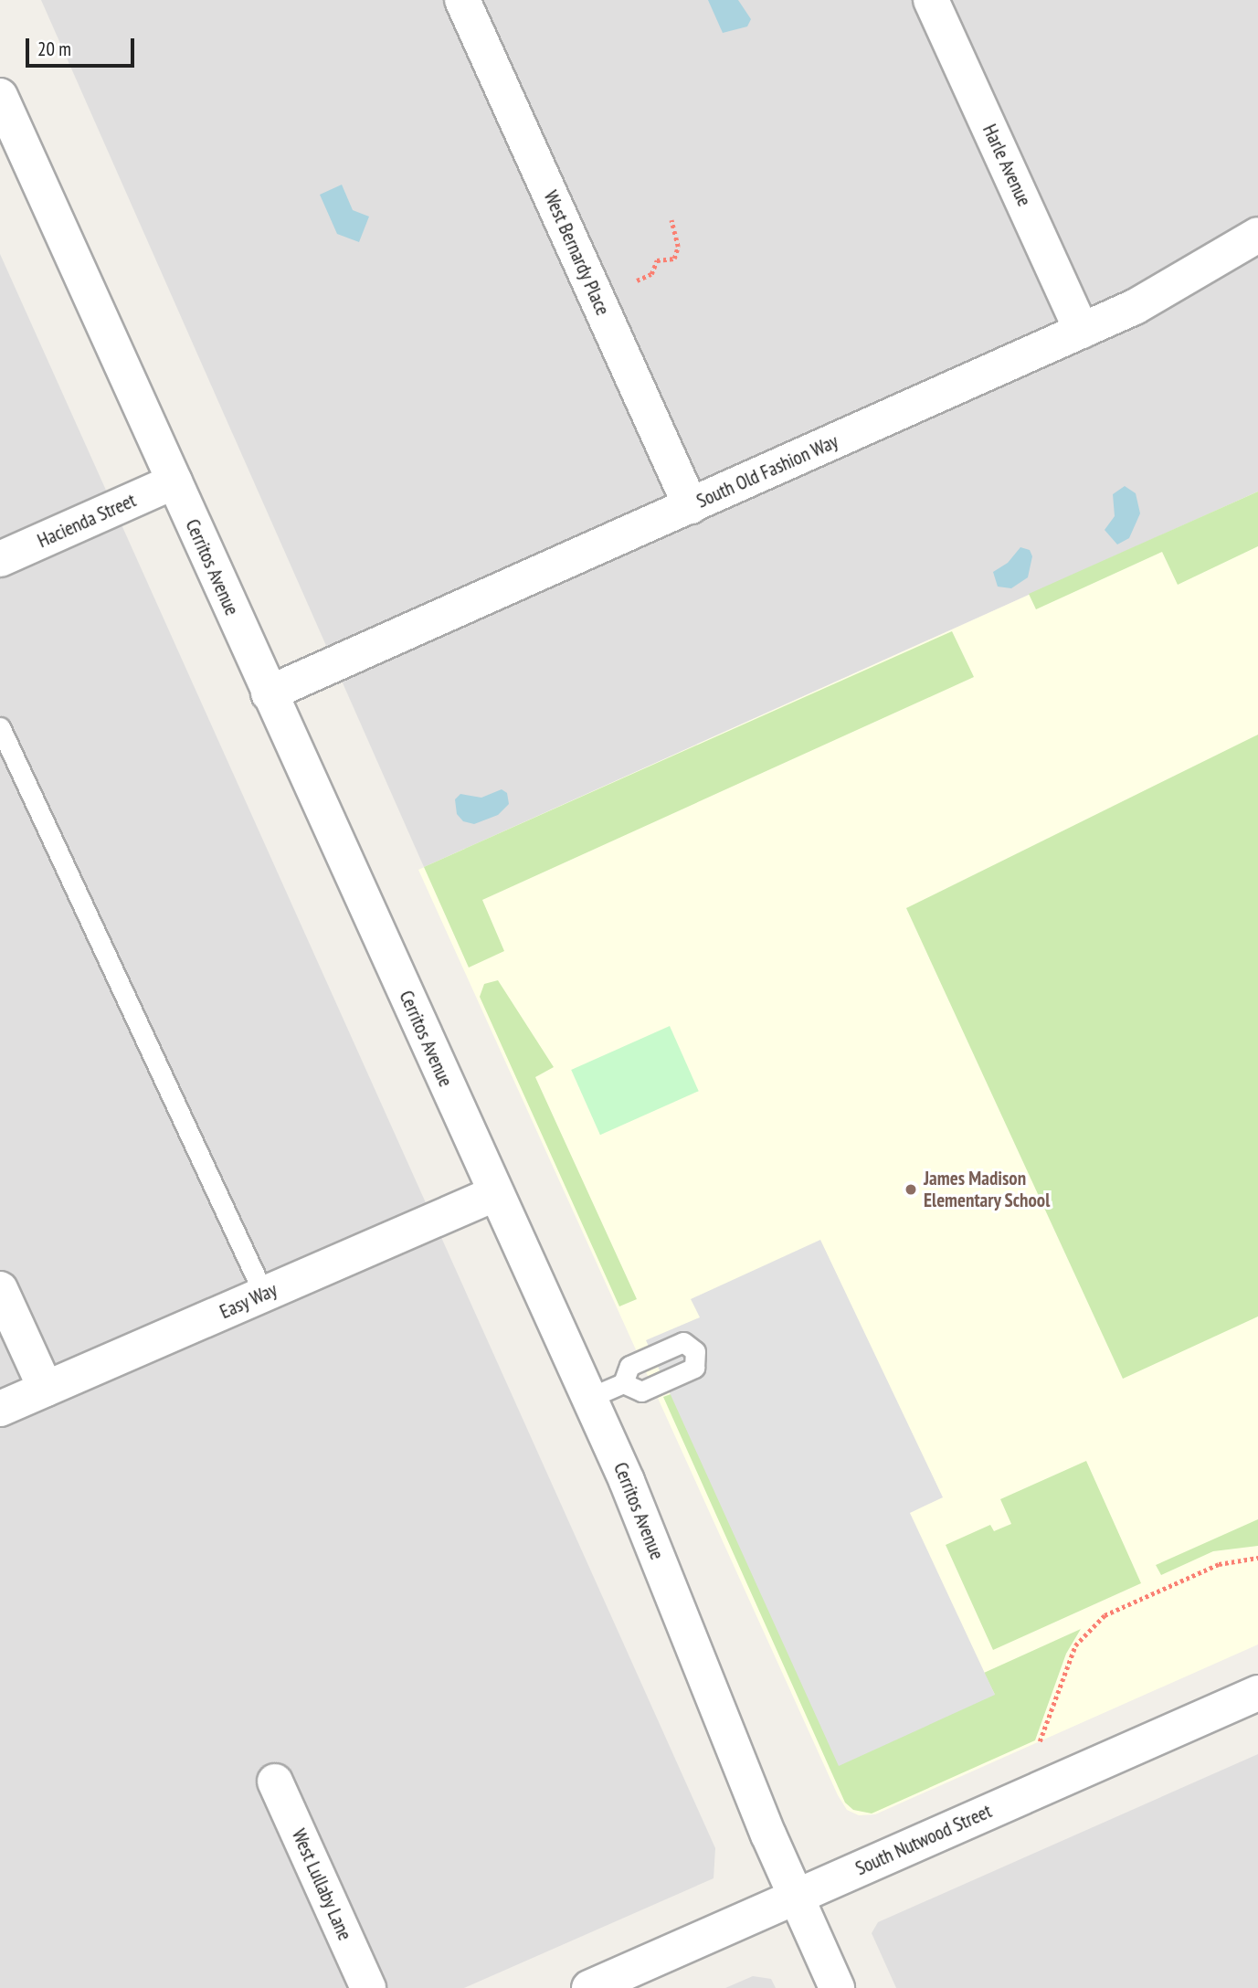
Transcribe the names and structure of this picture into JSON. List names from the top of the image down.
{
  "streets": {
    "street": [
      "Harle Avenue",
      "West Bernardy Place",
      "South Old Fashion Way",
      "Hacienda Street",
      "Cerritos Avenue",
      "Easy Way",
      "South Nutwood Street",
      "West Lullaby Lane"
    ]
  },
  "crossings": [
    ["Harle Avenue", "South Old Fashion Way"],
    ["West Bernardy Place", "South Old Fashion Way"],
    ["South Old Fashion Way", "Cerritos Avenue"],
    ["Hacienda Street", "Cerritos Avenue"],
    ["Cerritos Avenue", "Easy Way"],
    ["Cerritos Avenue", "South Nutwood Street"]
  ],
  "places": ["James Madison Elementary School"],
  "scale_bar": "20 m"
}
